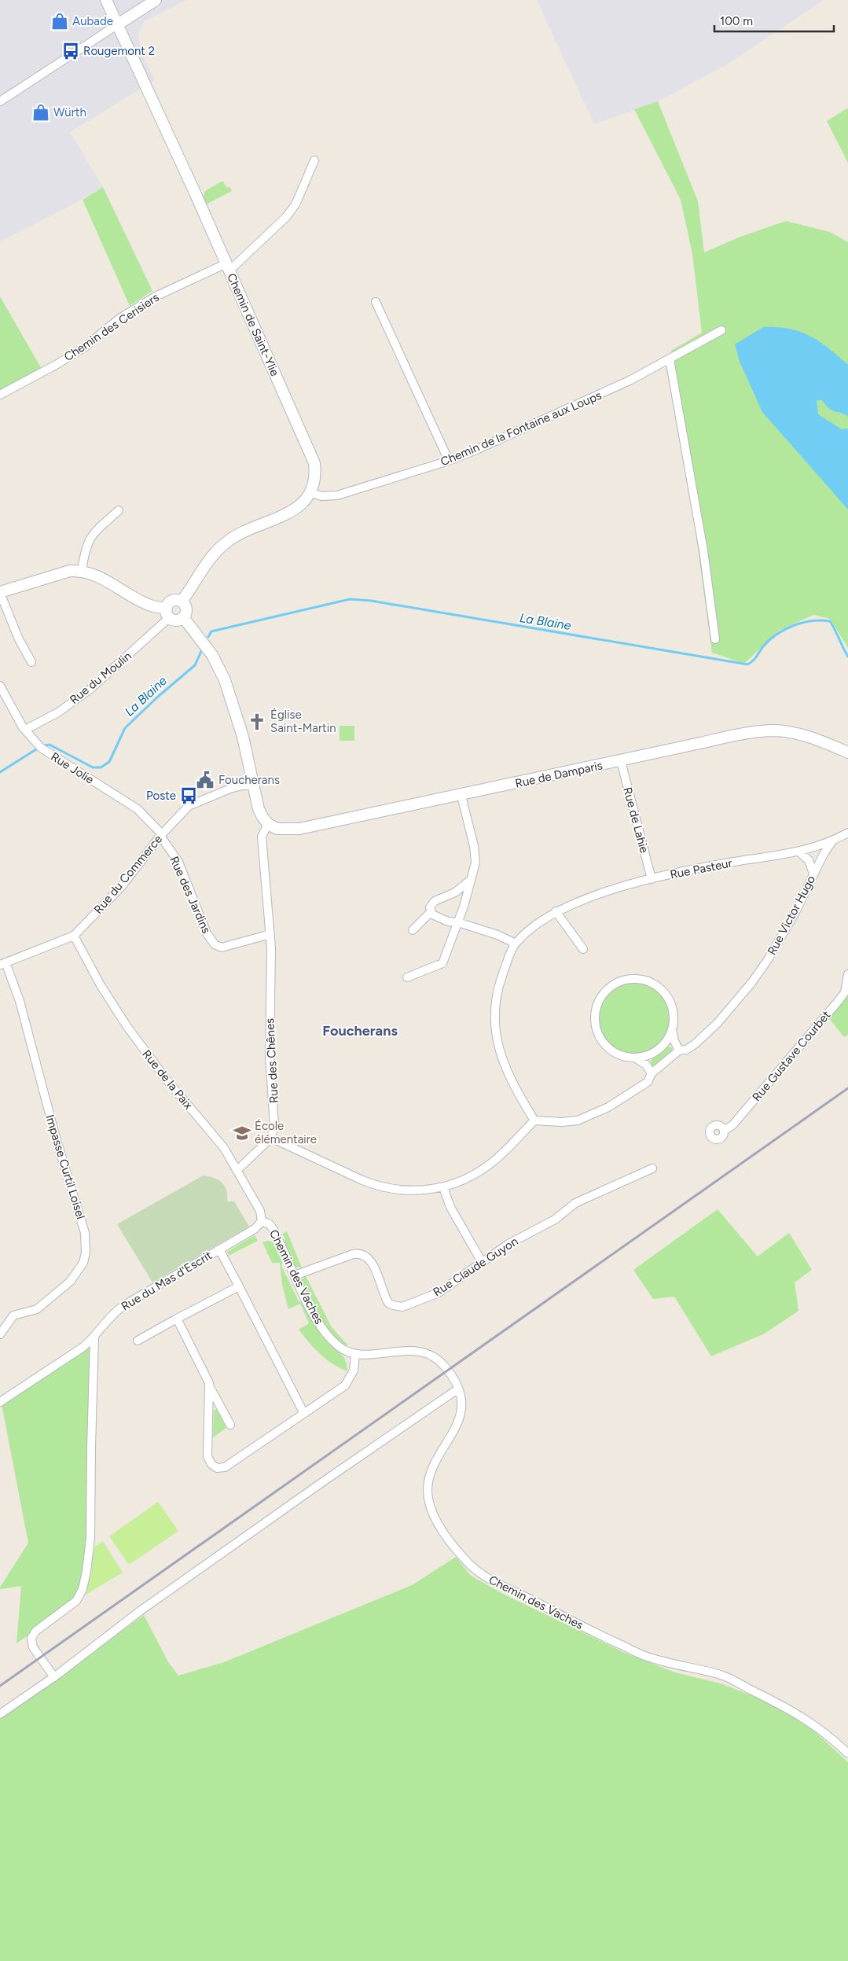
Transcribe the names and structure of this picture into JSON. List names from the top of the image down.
{
  "streets": {
    "main road": ["Chemin de Saint-Ylie", "Rue de Damparis"],
    "street": [
      "Chemin des Cerisiers",
      "Chemin de la Fontaine aux Loups",
      "Rue du Moulin",
      "Rue Jolie",
      "Rue de Lahie",
      "Rue Pasteur",
      "Rue du Commerce",
      "Rue des Jardins",
      "Rue Victor Hugo",
      "Rue Gustave Courbet",
      "Rue des Chênes",
      "Rue de la Paix",
      "Impasse Curtil Loisel",
      "Rue Claude Guyon",
      "Chemin des Vaches",
      "Rue du Mas d'Escrit"
    ]
  },
  "crossings": [
    ["Chemin de Saint-Ylie", "Chemin des Cerisiers"],
    ["Chemin de Saint-Ylie", "Chemin de la Fontaine aux Loups"],
    ["Rue du Moulin", "Rue Jolie"],
    ["Rue Jolie", "Rue du Commerce"],
    ["Rue Jolie", "Rue des Jardins"],
    ["Rue de Damparis", "Rue de Lahie"],
    ["Rue de Damparis", "Rue des Chênes"],
    ["Rue de Lahie", "Rue Pasteur"],
    ["Rue Pasteur", "Rue Victor Hugo"],
    ["Rue du Commerce", "Rue des Jardins"],
    ["Rue du Commerce", "Rue de la Paix"],
    ["Rue du Commerce", "Impasse Curtil Loisel"],
    ["Rue des Jardins", "Rue des Chênes"],
    ["Rue de la Paix", "Chemin des Vaches"],
    ["Rue de la Paix", "Rue du Mas d'Escrit"],
    ["Rue Claude Guyon", "Chemin des Vaches"],
    ["Chemin des Vaches", "Rue du Mas d'Escrit"]
  ],
  "districts": ["Foucherans"],
  "water": ["La Blaine"],
  "places": {
    "shop": ["Aubade", "Würth"],
    "bus stop": ["Rougemont 2", "Poste"],
    "church": ["Église Saint-Martin"],
    "public building": ["Foucherans"],
    "school or university": ["École élémentaire"]
  },
  "scale_bar": "100 m"
}
